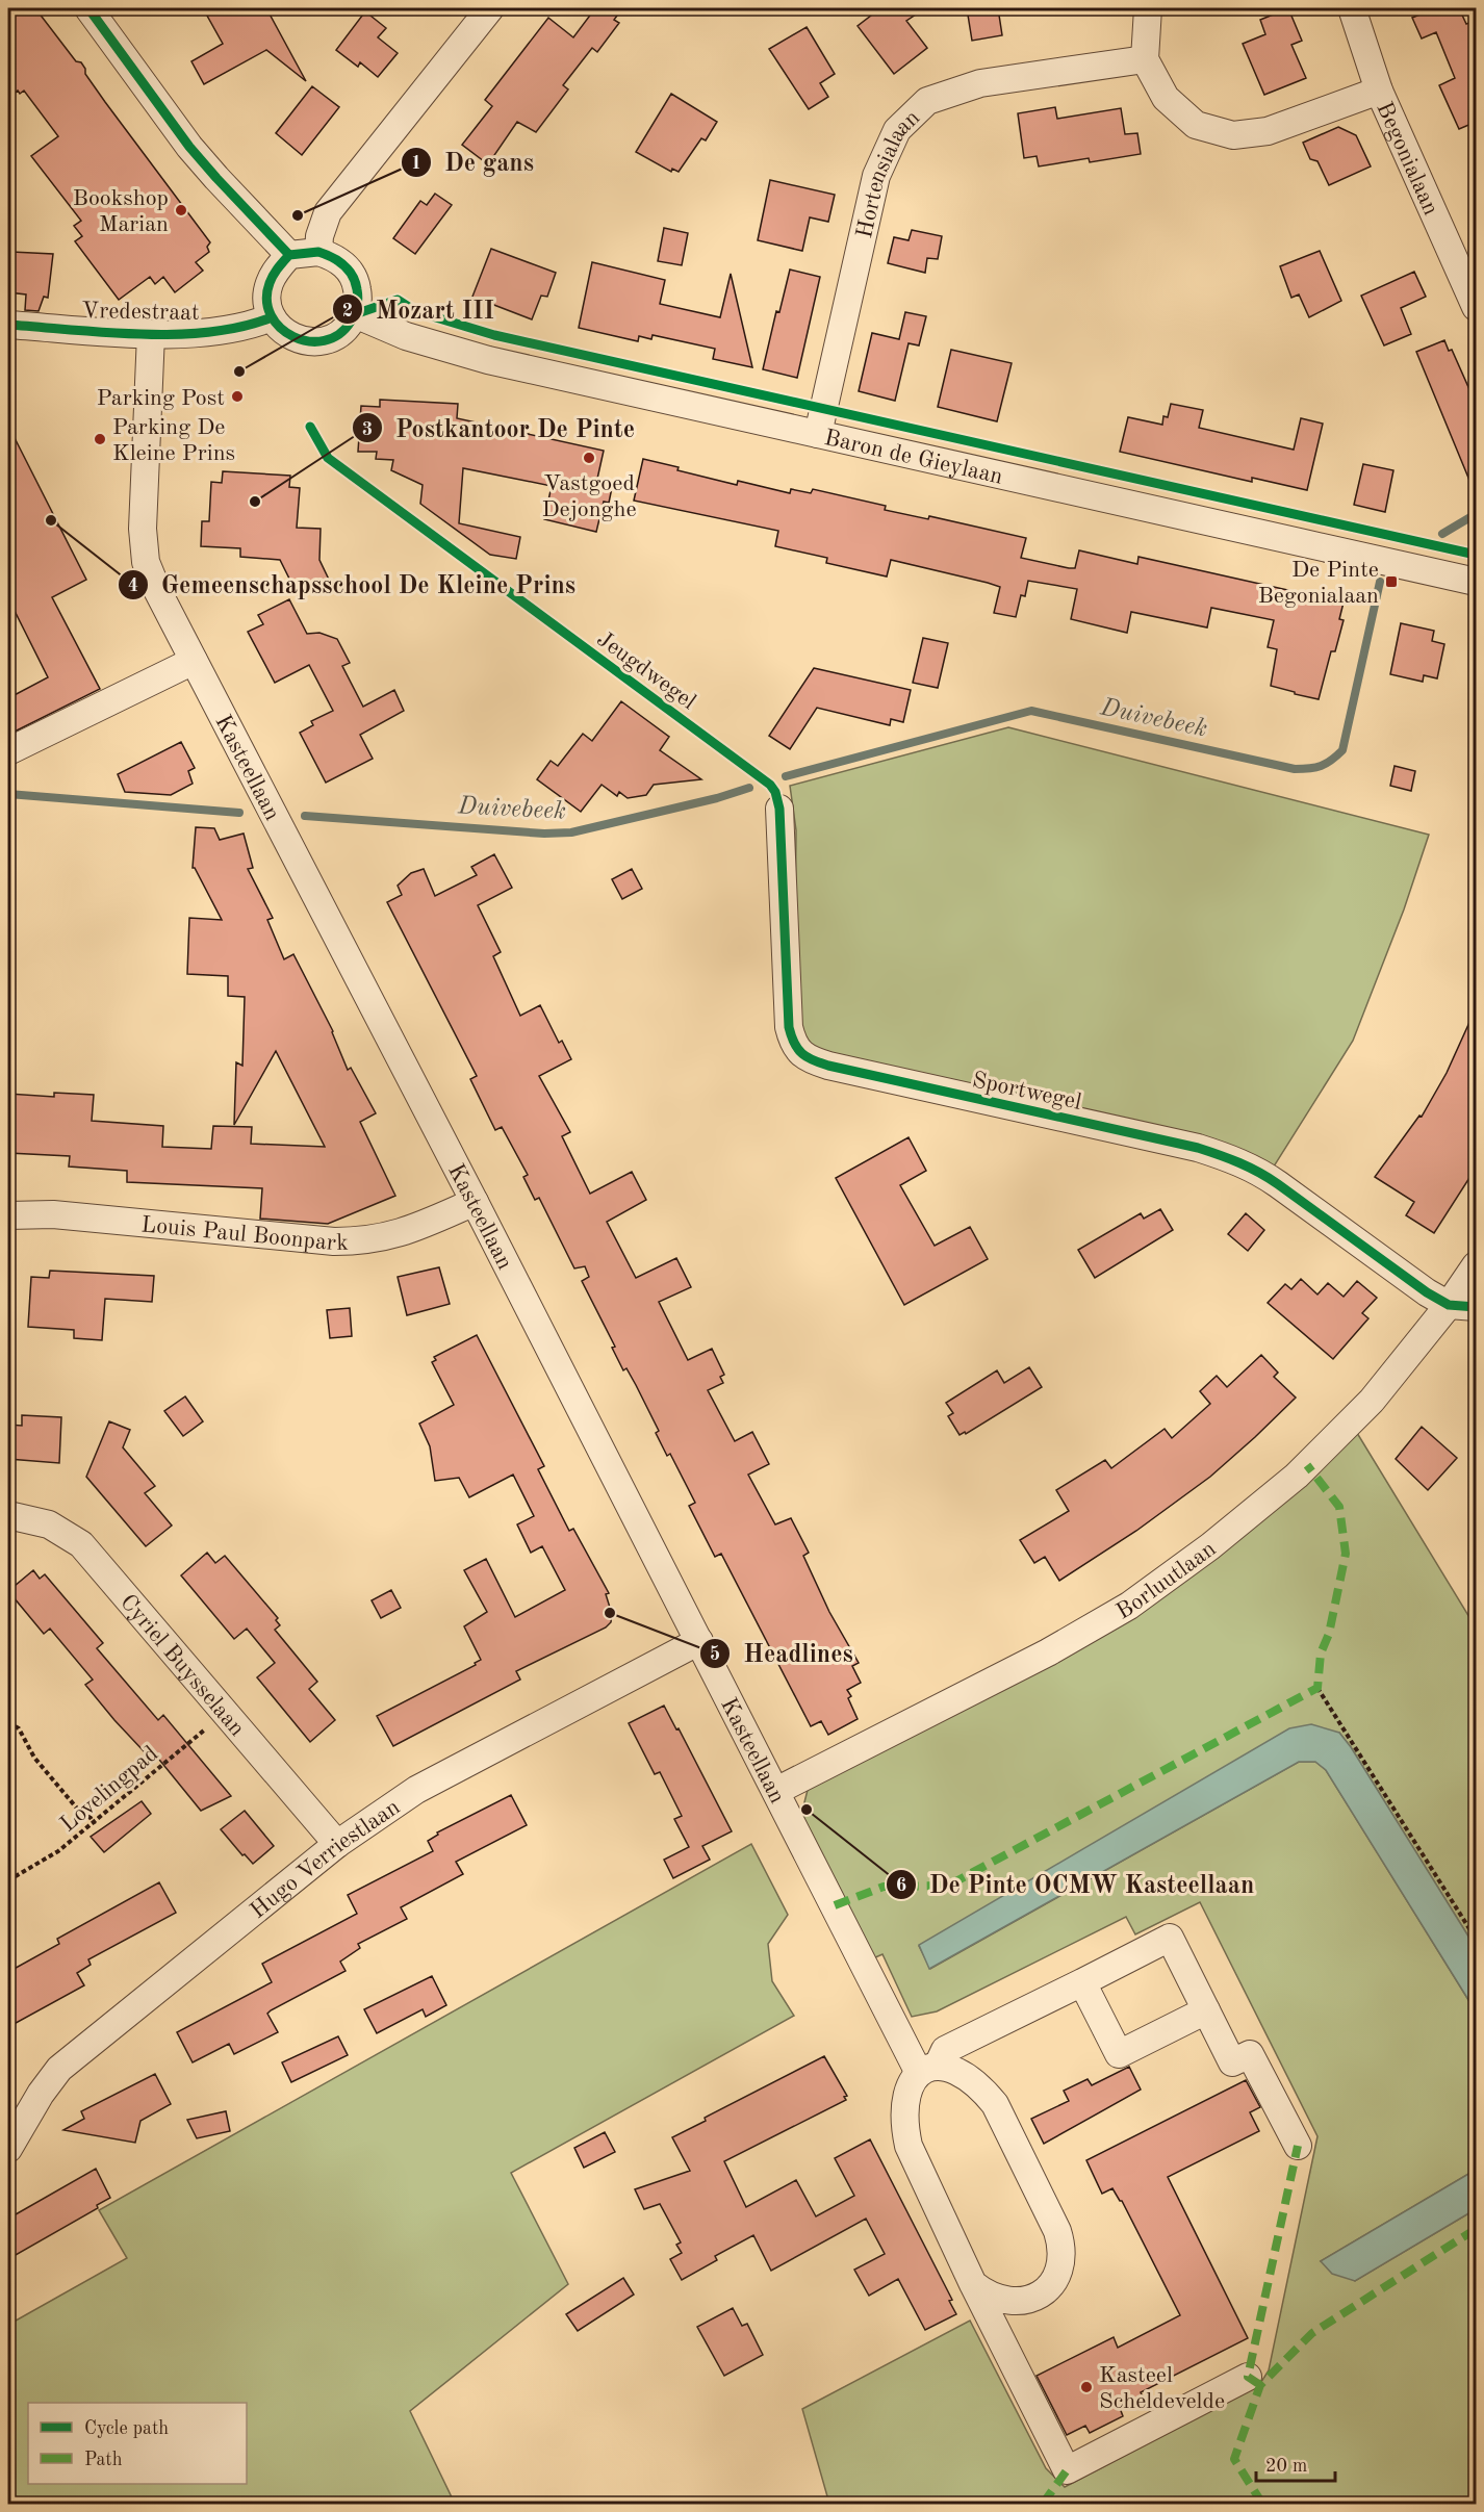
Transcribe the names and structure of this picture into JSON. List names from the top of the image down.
{
  "streets": {
    "street": [
      "Begonialaan",
      "Hortensialaan",
      "Vredestraat",
      "Baron de Gieylaan",
      "Kasteellaan",
      "Sportwegel",
      "Louis Paul Boonpark",
      "Borluutlaan",
      "Cyriel Buysselaan",
      "Hugo Verriestlaan"
    ],
    "path": ["Lovelingpad"],
    "cycle path": ["Jeugdwegel"]
  },
  "crossings": [
    ["Hortensialaan", "Baron de Gieylaan"],
    ["Vredestraat", "Baron de Gieylaan"],
    ["Vredestraat", "Kasteellaan"],
    ["Kasteellaan", "Louis Paul Boonpark"],
    ["Kasteellaan", "Borluutlaan"],
    ["Kasteellaan", "Hugo Verriestlaan"],
    ["Sportwegel", "Borluutlaan"],
    ["Cyriel Buysselaan", "Lovelingpad"],
    ["Cyriel Buysselaan", "Hugo Verriestlaan"]
  ],
  "water": ["Duivebeek"],
  "places": {
    "other": [
      "Bookshop Marian",
      "De gans",
      "Mozart III",
      "Parking Post",
      "Parking De Kleine Prins",
      "Vastgoed Dejonghe",
      "Postkantoor De Pinte",
      "Gemeenschapsschool De Kleine Prins",
      "Headlines",
      "De Pinte OCMW Kasteellaan",
      "Kasteel Scheldevelde"
    ],
    "transit": ["De Pinte Begonialaan"]
  },
  "legend": ["Cycle path", "Path"],
  "scale_bar": "20 m"
}
